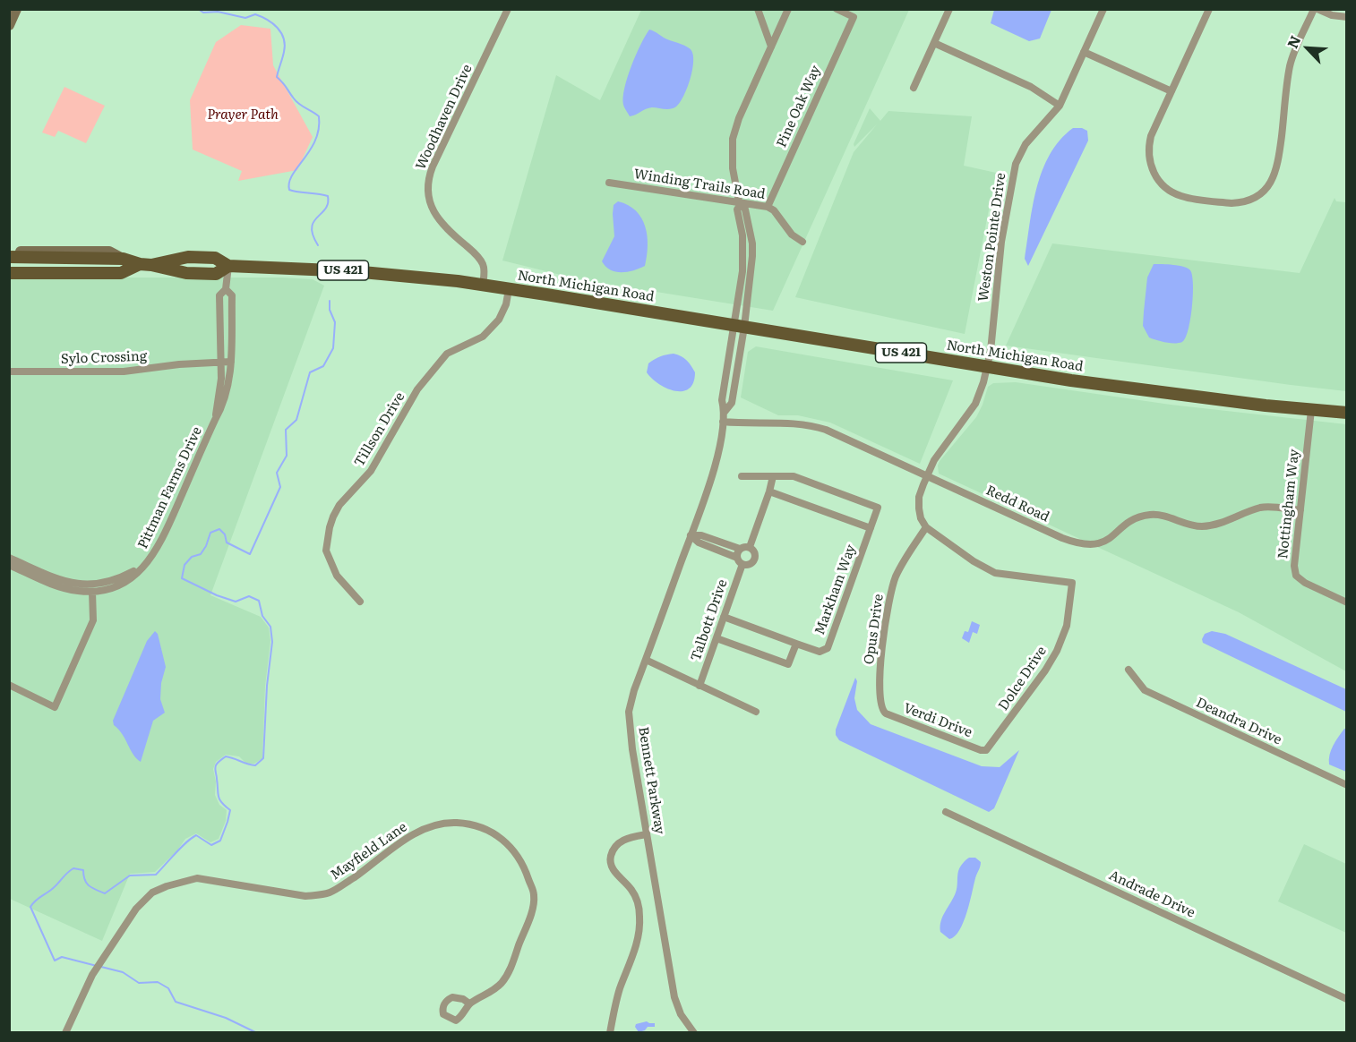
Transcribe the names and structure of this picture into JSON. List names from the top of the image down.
{
  "streets": {
    "main road": ["US 421", "North Michigan Road"],
    "street": [
      "Pine Oak Way",
      "Woodhaven Drive",
      "Winding Trails Road",
      "Weston Pointe Drive",
      "Sylo Crossing",
      "Tillson Drive",
      "Pittman Farms Drive",
      "Redd Road",
      "Nottingham Way",
      "Markham Way",
      "Talbott Drive",
      "Opus Drive",
      "Dolce Drive",
      "Verdi Drive",
      "Deandra Drive",
      "Bennett Parkway",
      "Mayfield Lane",
      "Andrade Drive"
    ]
  },
  "crossings": [
    ["Pine Oak Way", "Winding Trails Road"],
    ["Woodhaven Drive", "North Michigan Road"],
    ["Winding Trails Road", "Bennett Parkway"],
    ["Weston Pointe Drive", "North Michigan Road"],
    ["Weston Pointe Drive", "Redd Road"],
    ["Weston Pointe Drive", "Opus Drive"],
    ["Weston Pointe Drive", "Dolce Drive"],
    ["US 421", "North Michigan Road"],
    ["US 421", "Pittman Farms Drive"],
    ["North Michigan Road", "Tillson Drive"],
    ["North Michigan Road", "Pittman Farms Drive"],
    ["North Michigan Road", "Nottingham Way"],
    ["North Michigan Road", "Bennett Parkway"],
    ["Sylo Crossing", "Pittman Farms Drive"],
    ["Redd Road", "Nottingham Way"],
    ["Redd Road", "Bennett Parkway"],
    ["Markham Way", "Talbott Drive"],
    ["Opus Drive", "Dolce Drive"],
    ["Opus Drive", "Verdi Drive"],
    ["Dolce Drive", "Verdi Drive"]
  ],
  "parks": ["Prayer Path"],
  "north": "top left"
}
